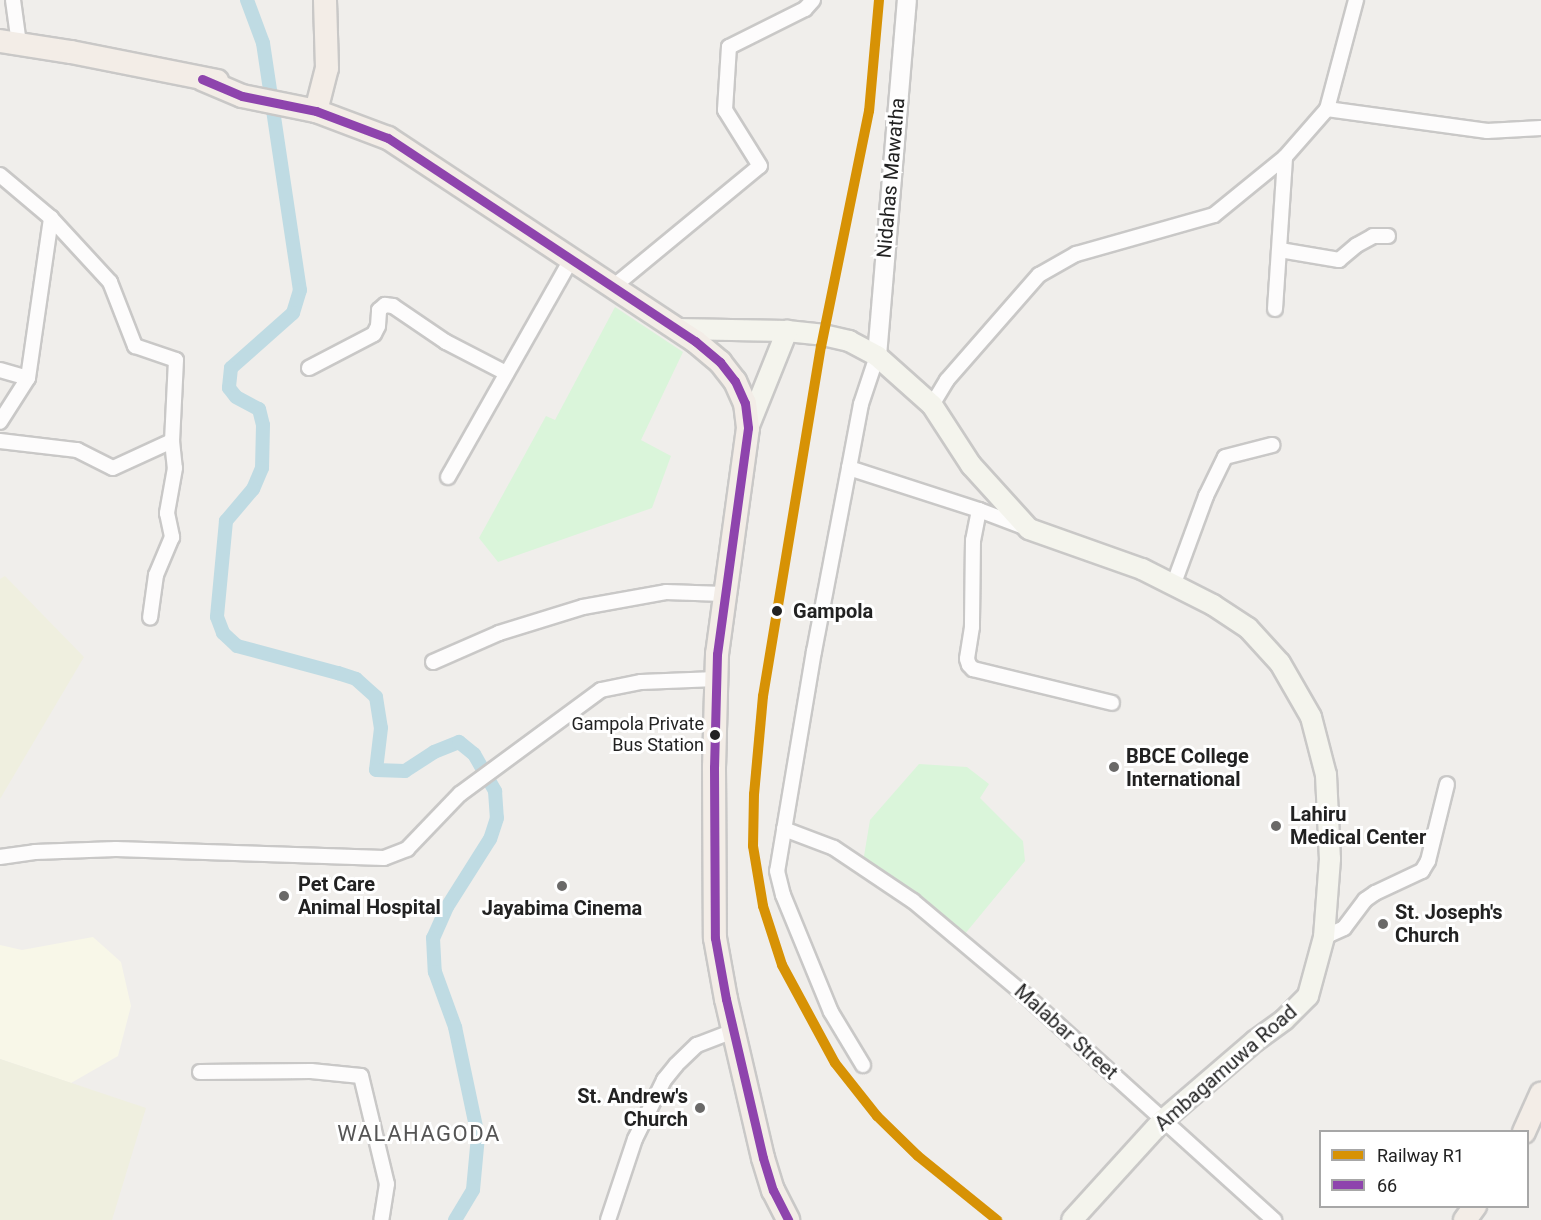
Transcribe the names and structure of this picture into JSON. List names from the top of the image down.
{
  "streets": {
    "main road": ["Ambagamuwa Road"],
    "street": ["Nidahas Mawatha", "Malabar Street"]
  },
  "crossings": [
    ["Malabar Street", "Ambagamuwa Road"]
  ],
  "districts": ["WALAHAGODA"],
  "places": [
    "Gampola",
    "Gampola Private Bus Station",
    "BBCE College International",
    "Lahiru Medical Center",
    "Jayabima Cinema",
    "Pet Care Animal Hospital",
    "St. Joseph's Church",
    "St. Andrew's Church"
  ],
  "lines": ["rail line R1", "transit line 66"],
  "legend": ["Railway R1", "66"]
}
